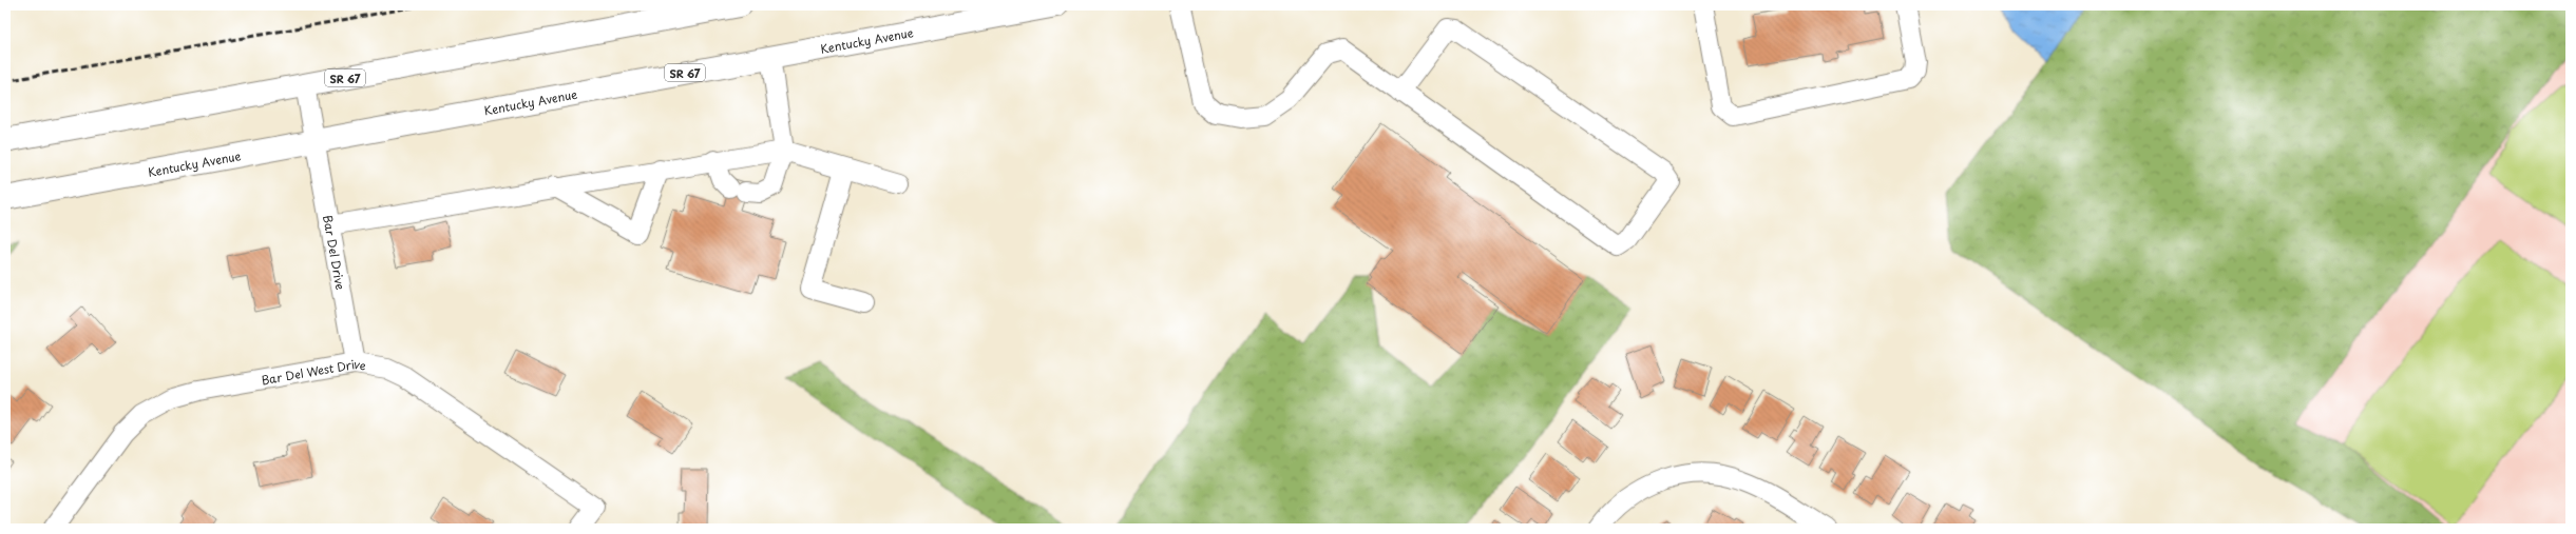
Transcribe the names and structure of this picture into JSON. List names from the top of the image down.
{
  "streets": {
    "main road": ["Kentucky Avenue", "SR 67"],
    "street": ["Bar Del Drive", "Bar Del West Drive"]
  },
  "crossings": [
    ["Kentucky Avenue", "Bar Del Drive"],
    ["Bar Del Drive", "Bar Del West Drive"]
  ]
}
